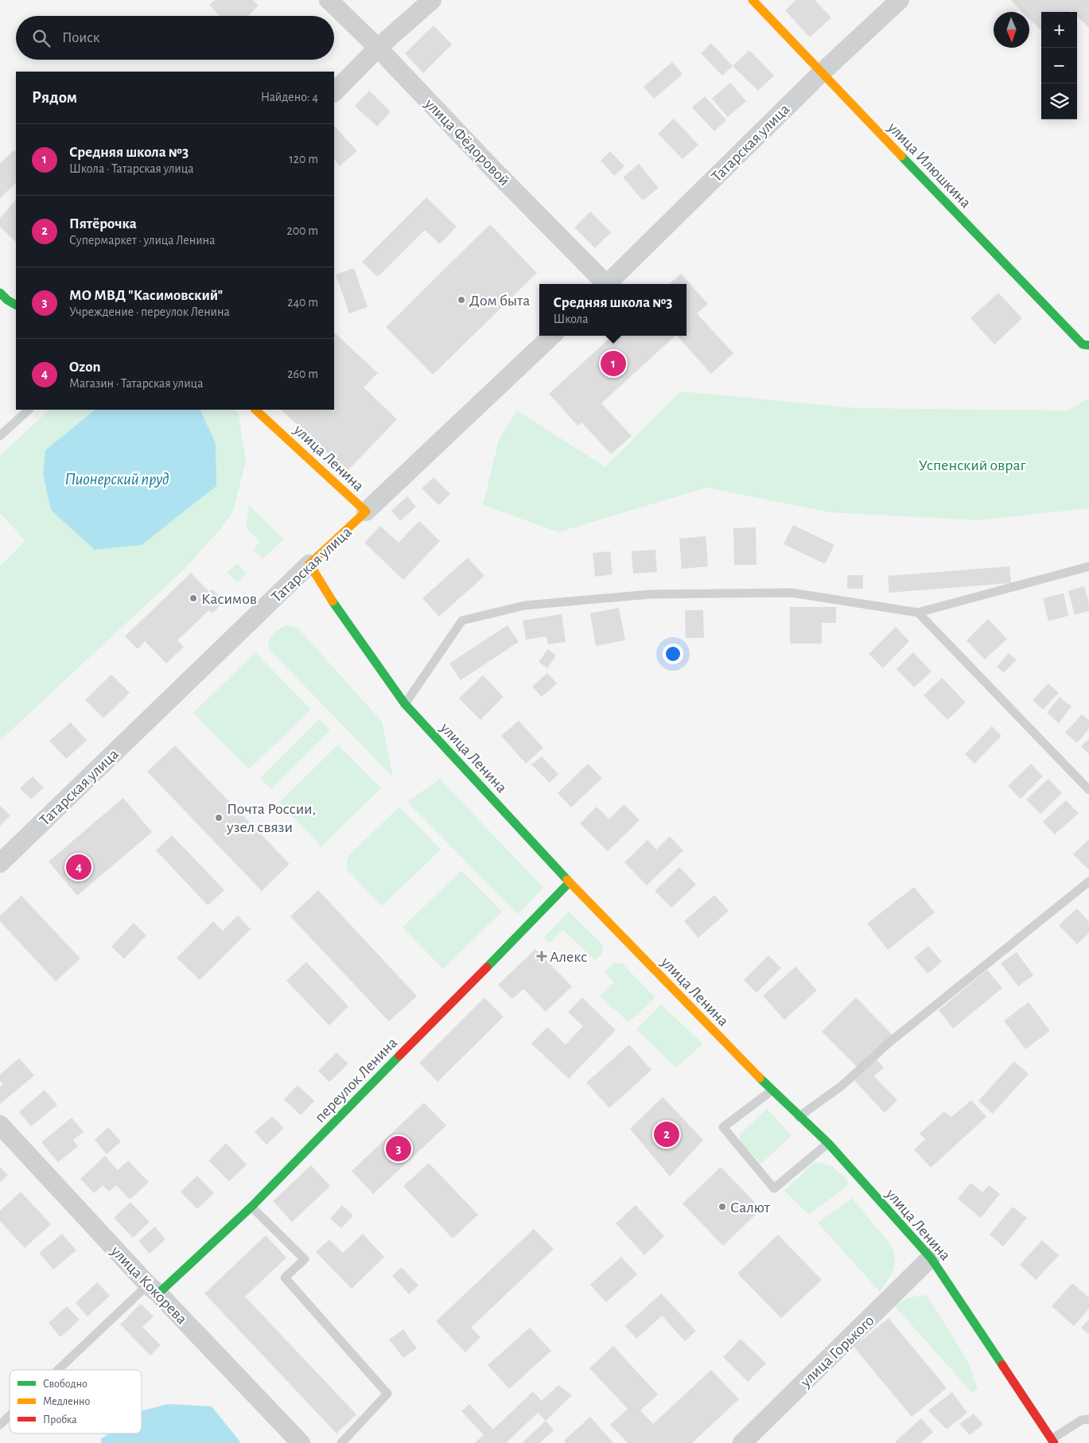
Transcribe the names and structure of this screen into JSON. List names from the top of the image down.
{
  "streets": {
    "street": [
      "улица Фёдоровой",
      "Татарская улица",
      "улица Илюшкина",
      "улица Ленина",
      "переулок Ленина",
      "улица Кокорева",
      "улица Горького"
    ]
  },
  "crossings": [
    ["Татарская улица", "улица Илюшкина"],
    ["Татарская улица", "улица Ленина"],
    ["улица Ленина", "переулок Ленина"],
    ["улица Ленина", "улица Горького"],
    ["переулок Ленина", "улица Кокорева"]
  ],
  "water": ["Пионерский пруд"],
  "parks": ["Успенский овраг"],
  "places": {
    "other": [
      "Дом быта",
      "Касимов",
      "Почта России, узел связи",
      "Салют"
    ],
    "health": ["Алекс"]
  },
  "legend": ["Свободно", "Медленно", "Пробка"],
  "north": "bottom",
  "page": {
    "map_buttons": ["+", "−"],
    "search": "Поиск",
    "heading": ["Рядом", "Найдено: 4"],
    "list": [
      {
        "mark": "1",
        "name": "Средняя школа №3",
        "note": "Школа · Татарская улица",
        "value": "120 m"
      },
      {
        "mark": "2",
        "name": "Пятёрочка",
        "note": "Супермаркет · улица Ленина",
        "value": "200 m"
      },
      {
        "mark": "3",
        "name": "МО МВД \"Касимовский\"",
        "note": "Учреждение · переулок Ленина",
        "value": "240 m"
      },
      {
        "mark": "4",
        "name": "Ozon",
        "note": "Магазин · Татарская улица",
        "value": "260 m"
      }
    ],
    "popup": ["Средняя школа №3", "Школа"],
    "pins": [
      "1",
      "4",
      "2",
      "3"
    ]
  }
}
